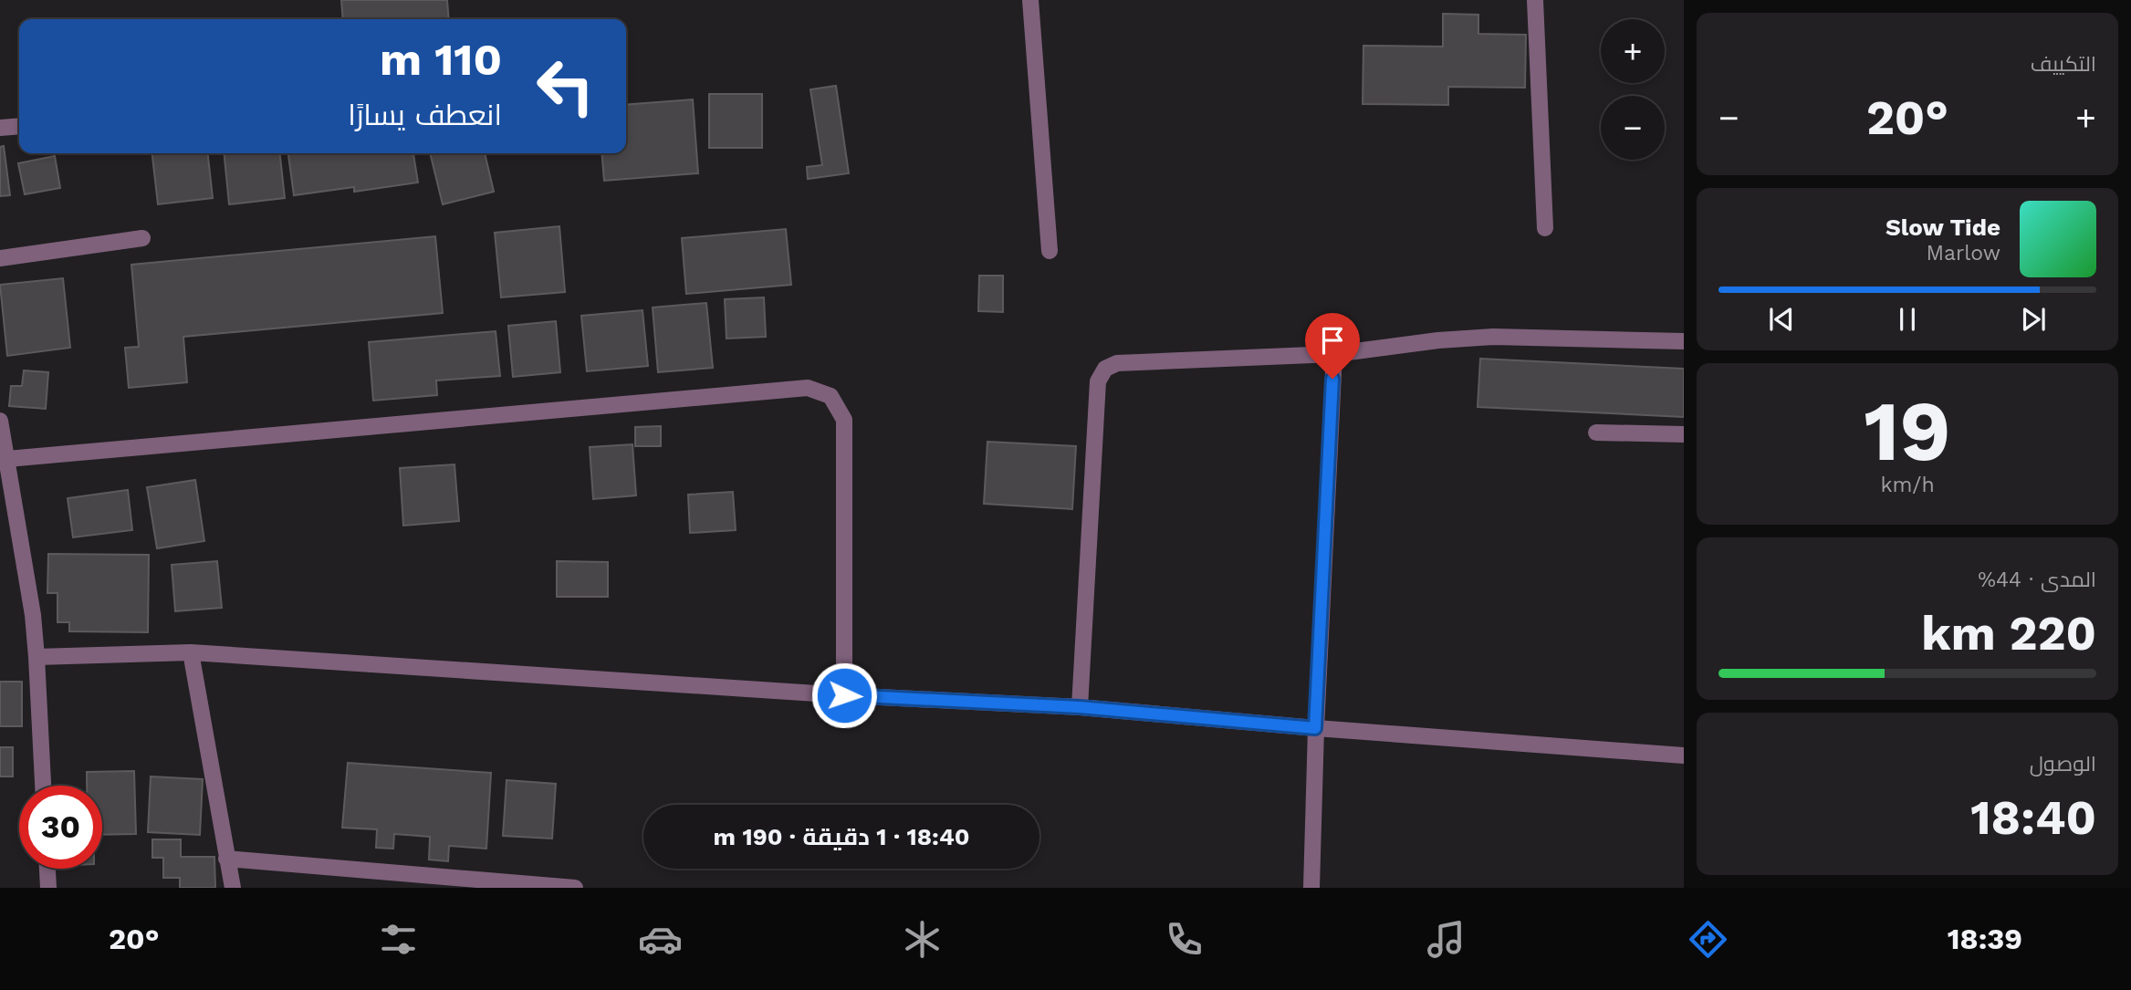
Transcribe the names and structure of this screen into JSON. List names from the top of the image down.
{
  "page": {
    "tile": [
      "التكييف",
      ["19", "km/h"],
      ["المدى · 44%", "220 km"],
      ["الوصول", "18:40"]
    ],
    "map_buttons": ["+", "−"],
    "turn": ["110 m", "انعطف يسارًا"],
    "heat": ["−", "20°", "+"],
    "song": ["Slow Tide", "Marlow"],
    "limit": "30",
    "trip": "18:40 · 1 دقيقة · 190 m",
    "tabs": ["18:39", "20°"]
  }
}
